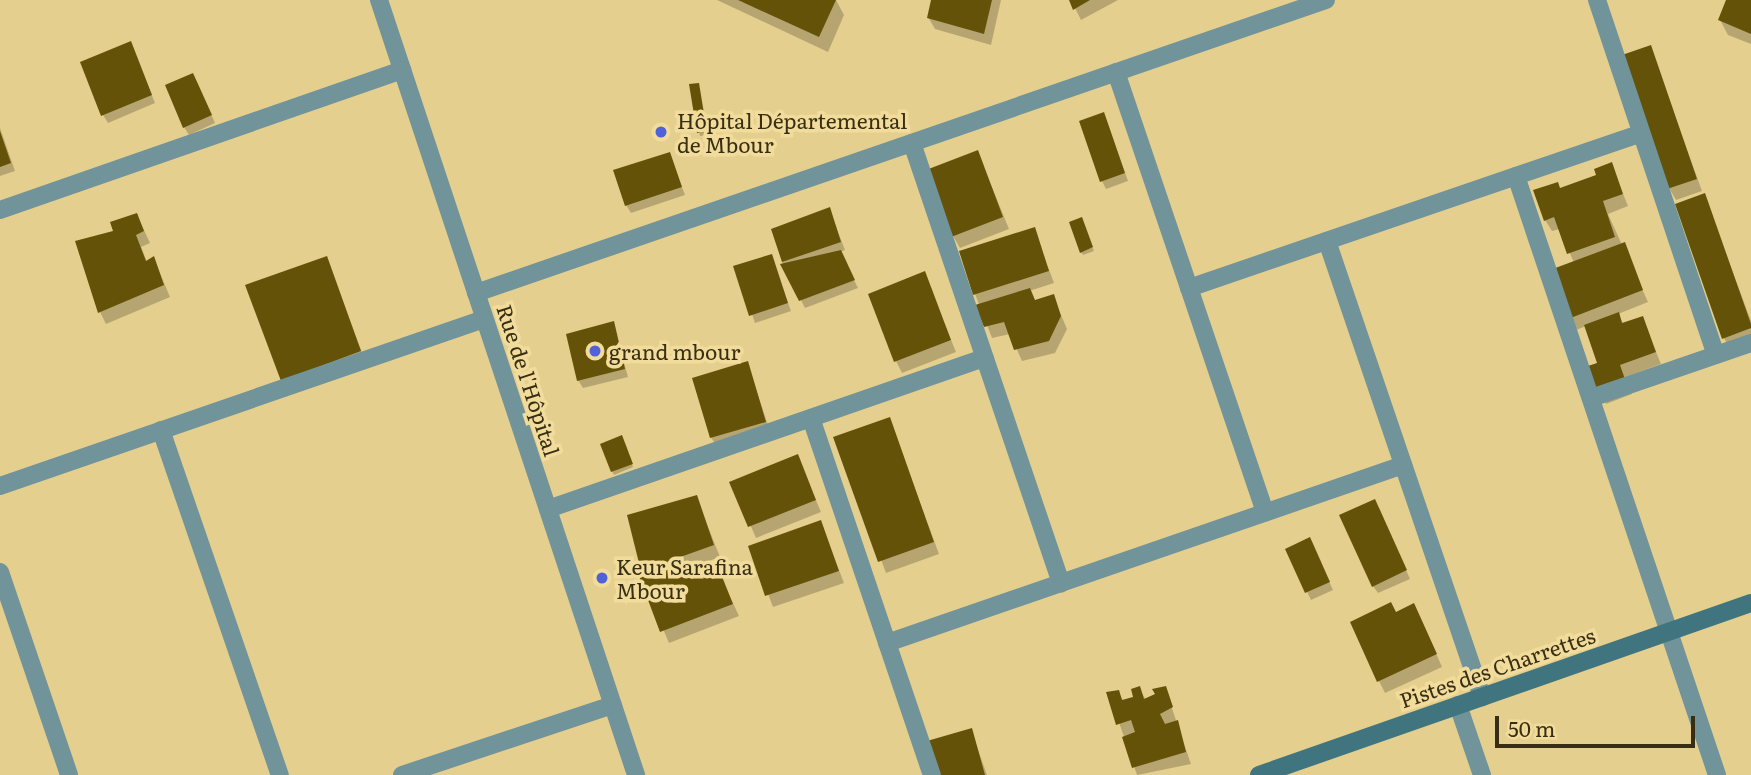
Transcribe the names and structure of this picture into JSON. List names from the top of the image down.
{
  "streets": {
    "main road": ["Pistes des Charrettes"],
    "street": ["Rue de l'Hôpital"]
  },
  "places": ["Hôpital Départemental de Mbour", "grand mbour", "Keur Sarafina Mbour"],
  "scale_bar": "50 m"
}
